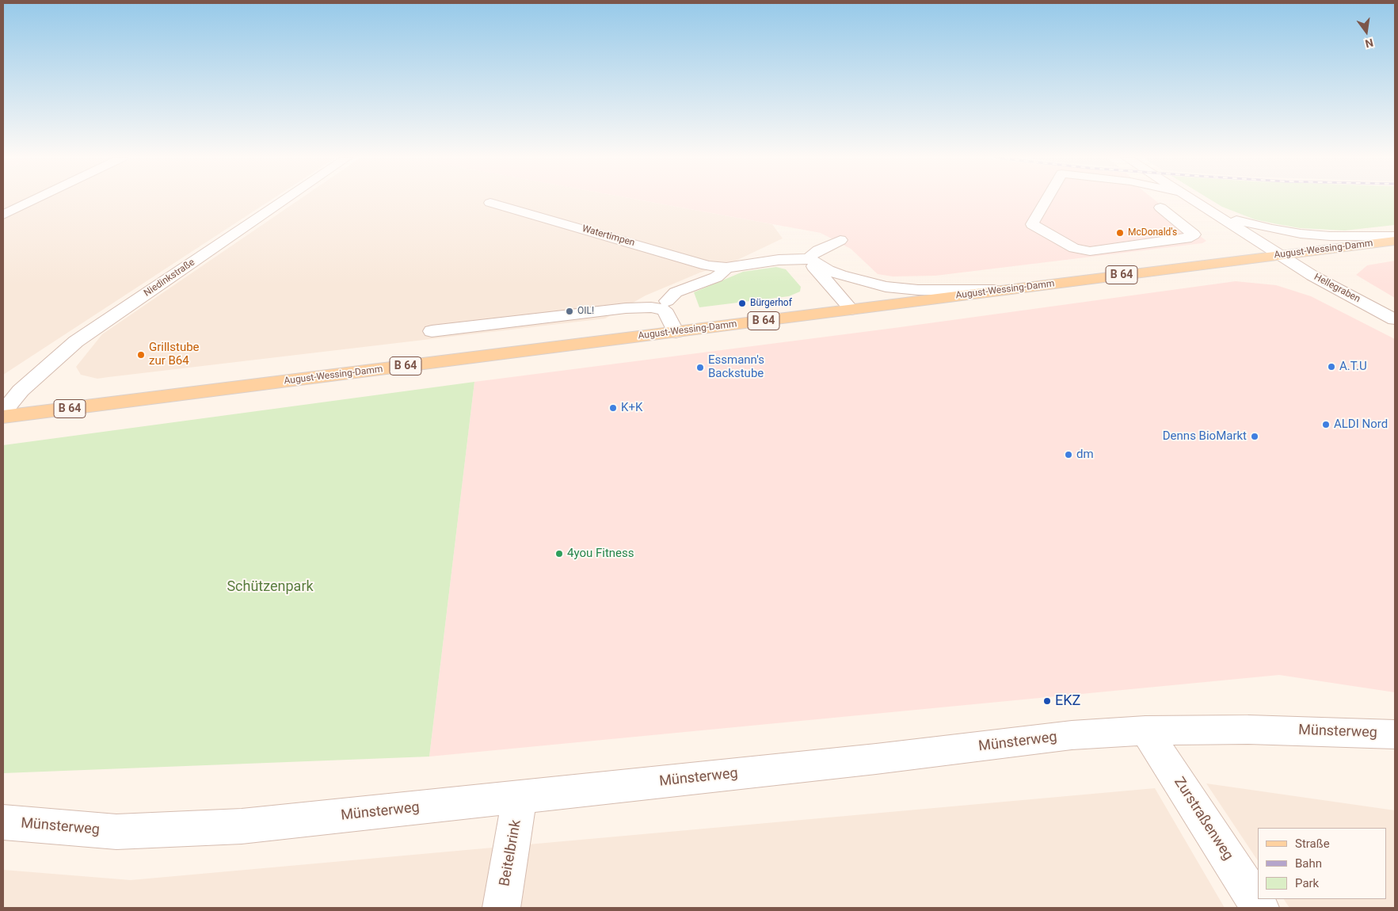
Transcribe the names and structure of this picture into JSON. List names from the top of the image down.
{
  "streets": {
    "main road": ["August-Wessing-Damm", "B 64"],
    "street": [
      "Watertimpen",
      "Niedinkstraße",
      "Hellegraben",
      "Münsterweg",
      "Zurstraßenweg",
      "Beitelbrink"
    ]
  },
  "crossings": [
    ["August-Wessing-Damm", "Hellegraben"],
    ["Münsterweg", "Zurstraßenweg"],
    ["Münsterweg", "Beitelbrink"]
  ],
  "parks": ["Schützenpark"],
  "places": [
    "McDonald's",
    "Bürgerhof",
    "OIL!",
    "Grillstube zur B64",
    "A.T.U",
    "Essmann's Backstube",
    "K+K",
    "ALDI Nord",
    "Denns BioMarkt",
    "dm",
    "4you Fitness",
    "EKZ"
  ],
  "legend": ["Straße", "Bahn", "Park"],
  "north": "bottom"
}
